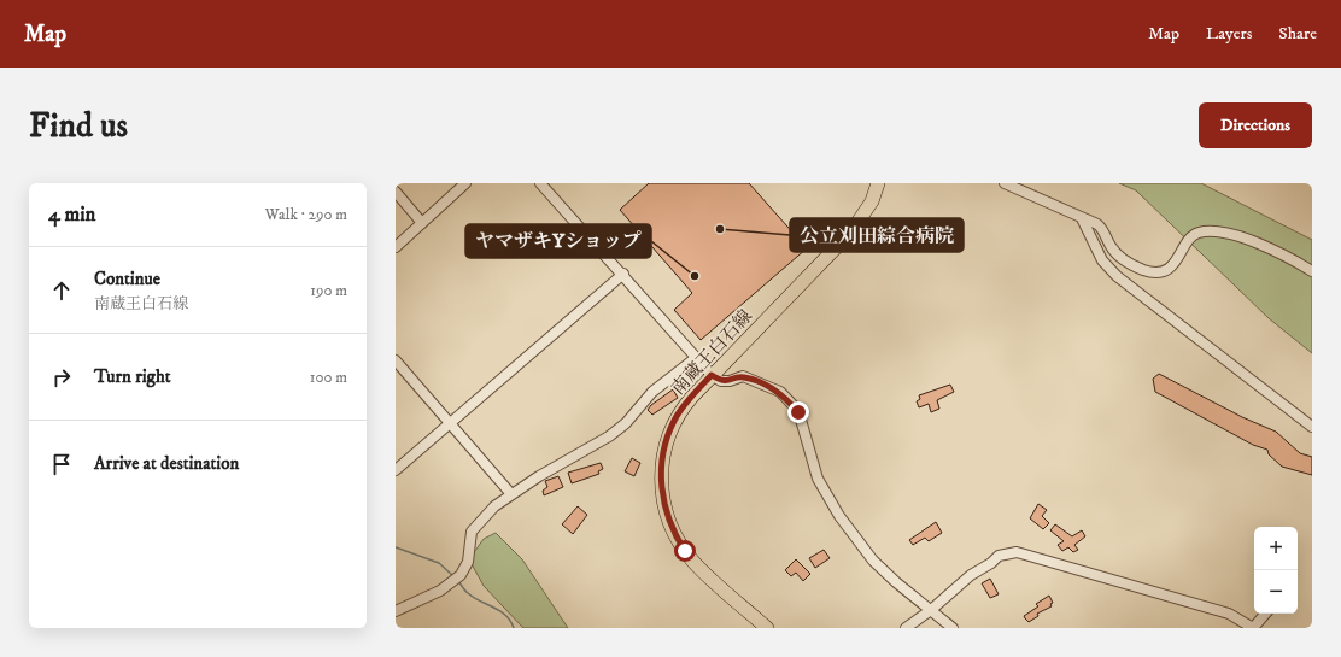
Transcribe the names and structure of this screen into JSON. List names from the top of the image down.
{
  "streets": {
    "main road": ["南蔵王白石線"]
  },
  "places": ["公立刈田綜合病院", "ヤマザキYショップ"],
  "page": {
    "header": "Map",
    "nav": ["Map", "Layers", "Share"],
    "buttons": "Directions",
    "title": "Find us",
    "heading": ["4 min", "Walk · 290 m"],
    "list": [
      ["Continue", "南蔵王白石線", "190 m"],
      ["Turn right", "100 m"],
      "Arrive at destination"
    ],
    "map_buttons": ["+", "−"]
  }
}
